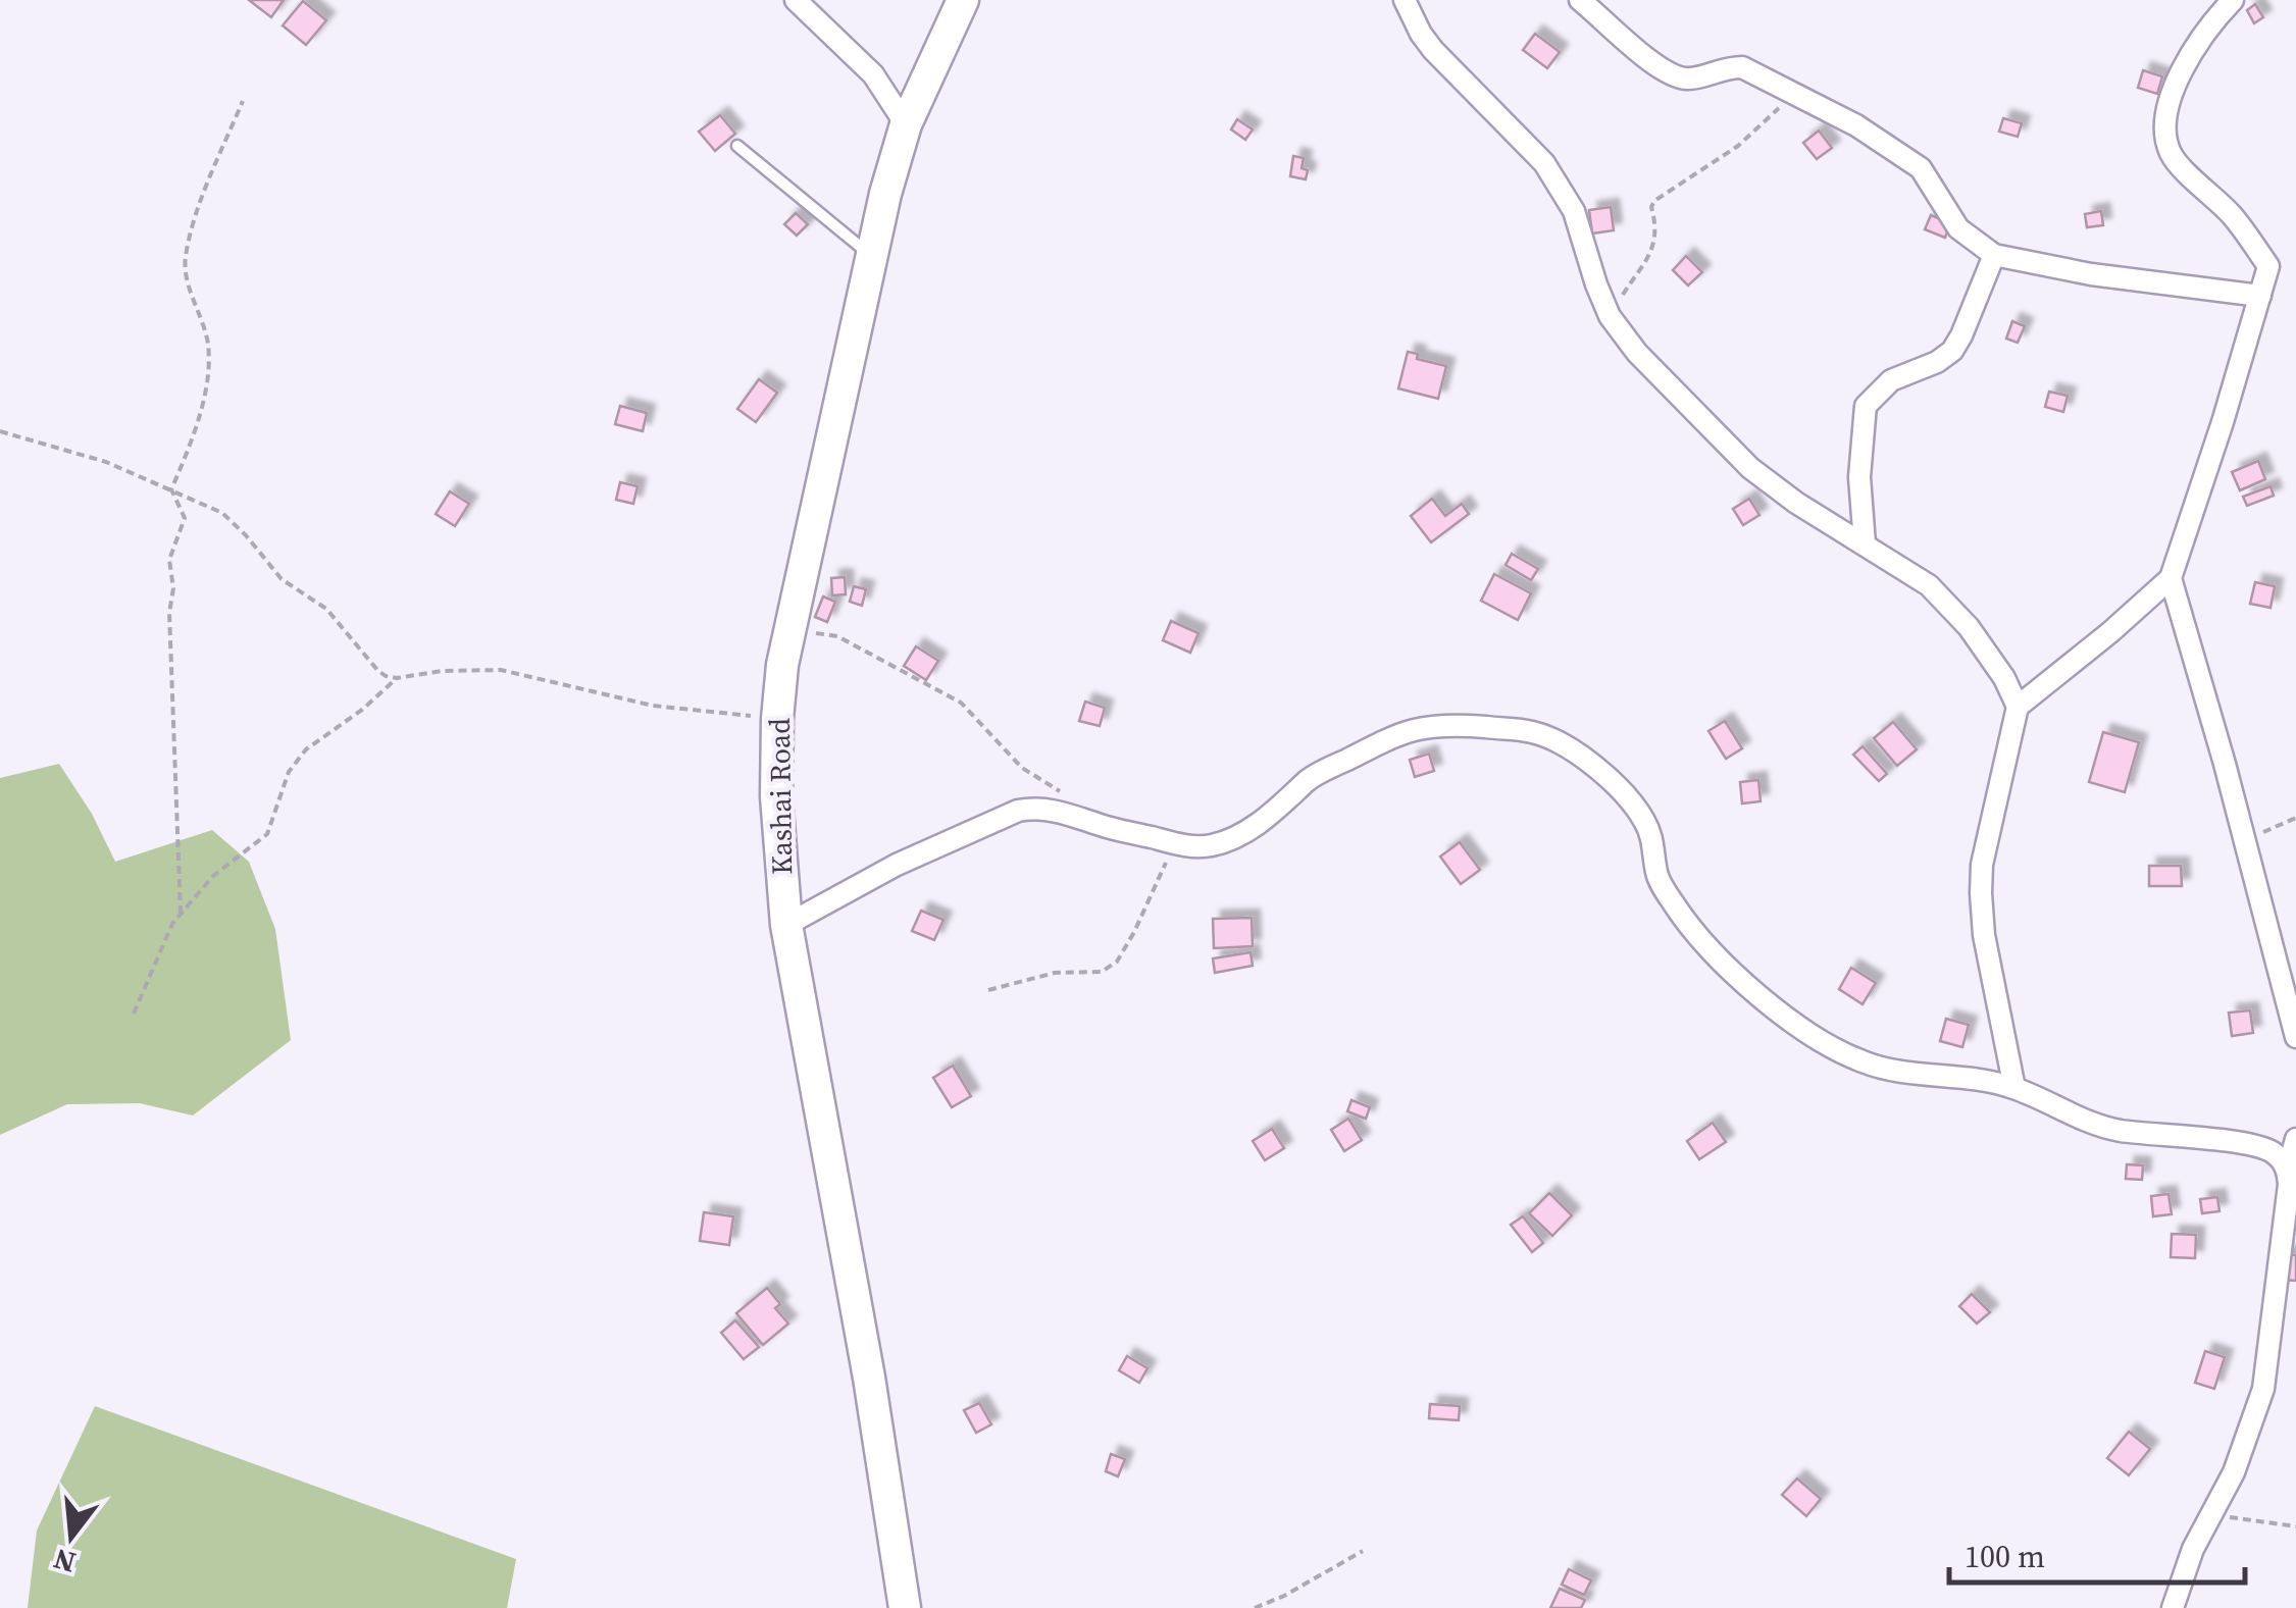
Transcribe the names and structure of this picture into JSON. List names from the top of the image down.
{
  "streets": {
    "street": ["Kashai Road"]
  },
  "scale_bar": "100 m",
  "north": "bottom"
}
